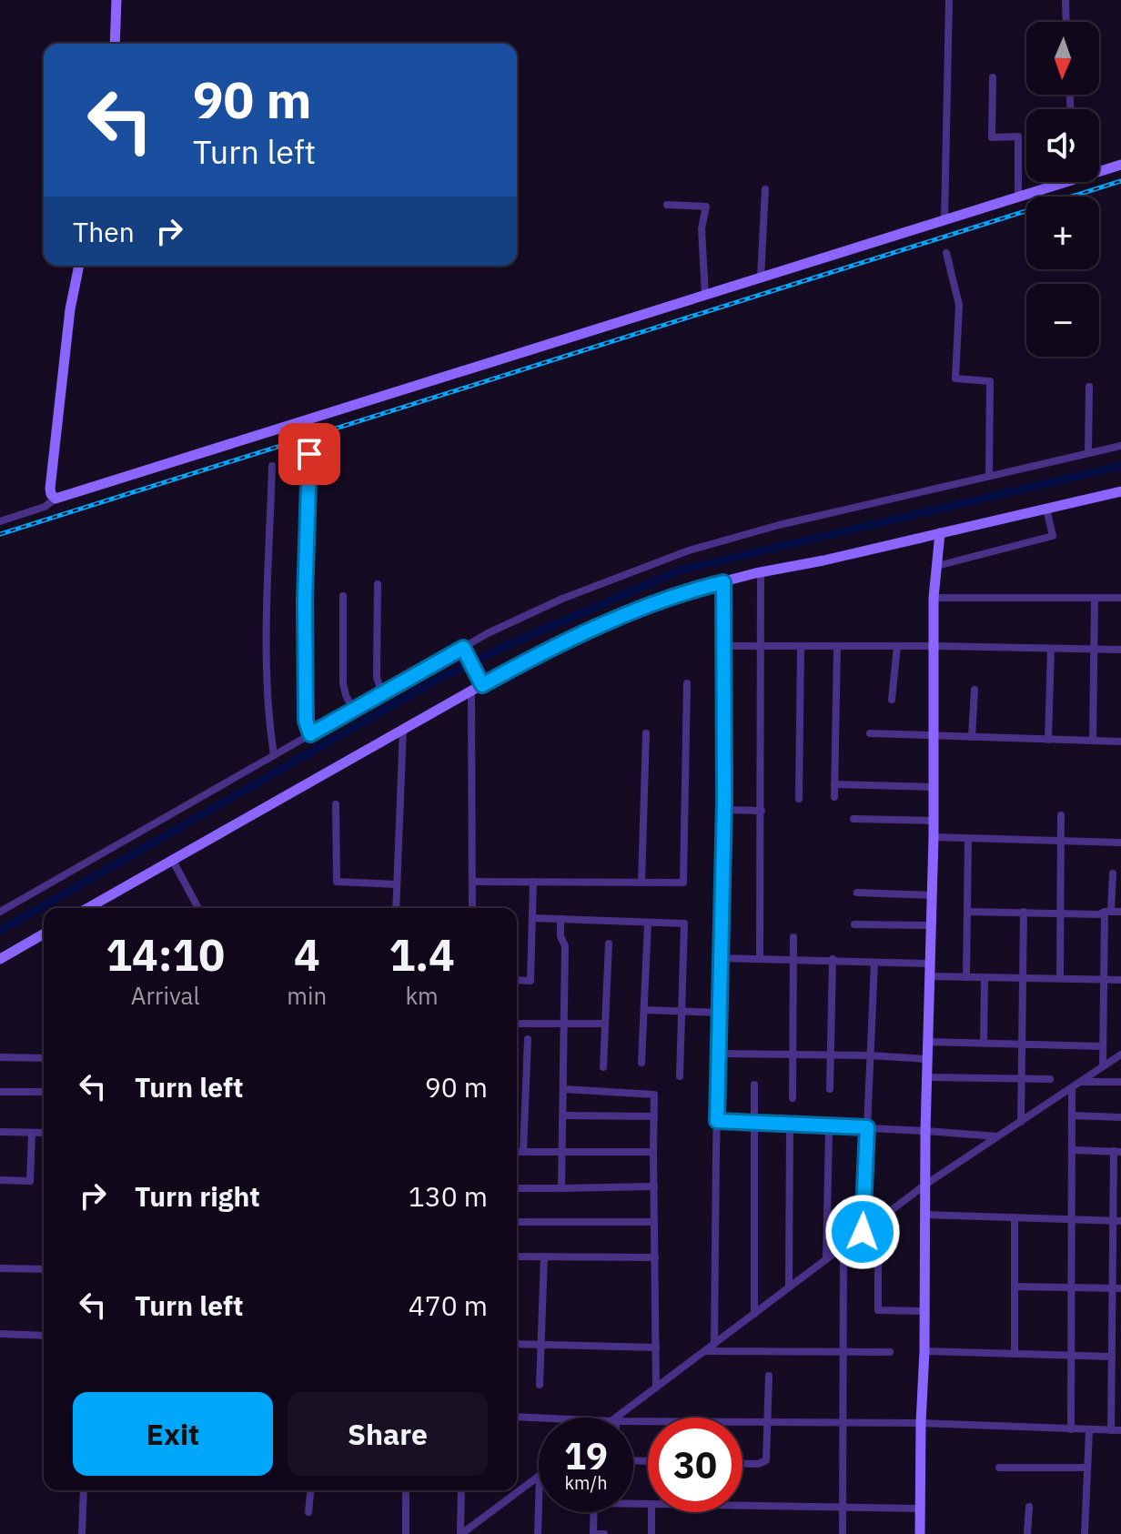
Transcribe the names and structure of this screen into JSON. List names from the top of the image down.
{
  "north": "bottom",
  "page": {
    "map_buttons": ["+", "−"],
    "turn": ["90 m", "Turn left"],
    "then": "Then",
    "eta": [
      "14:10",
      "Arrival",
      "4",
      "min",
      "1.4",
      "km"
    ],
    "list": [
      {
        "name": "Turn left",
        "value": "90 m"
      },
      {
        "name": "Turn right",
        "value": "130 m"
      },
      {
        "name": "Turn left",
        "value": "470 m"
      }
    ],
    "buttons": ["Exit", "Share"],
    "speed": "19 km/h",
    "limit": "30"
  }
}
